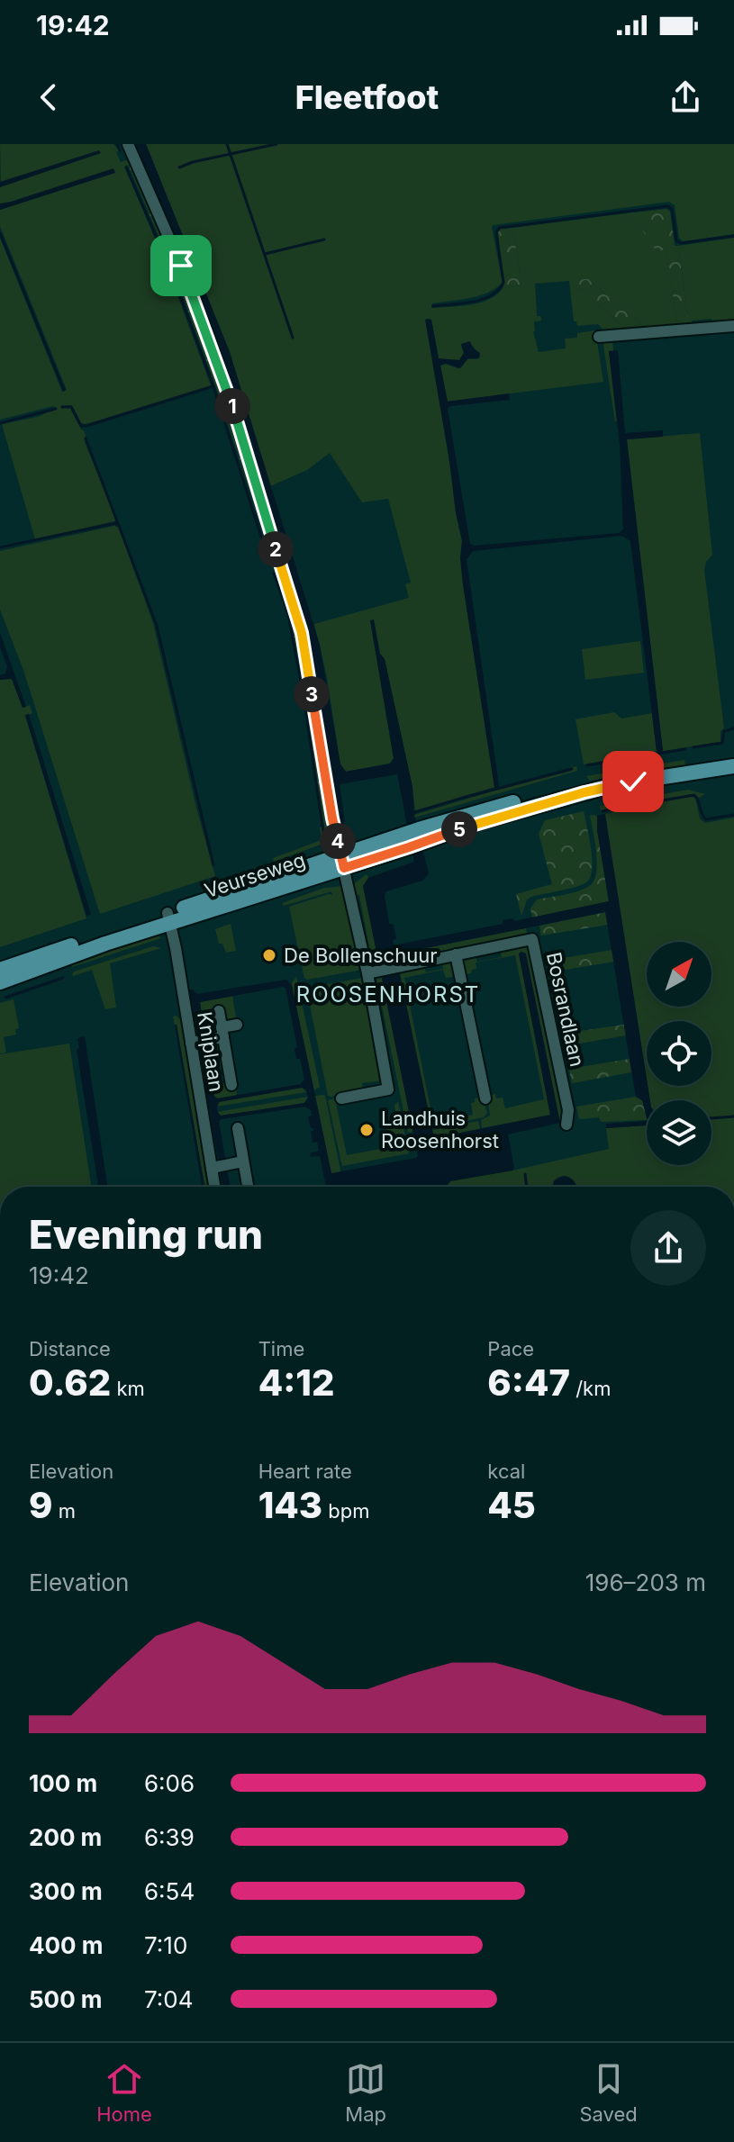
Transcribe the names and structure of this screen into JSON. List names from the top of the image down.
{
  "streets": {
    "main road": ["Veurseweg"],
    "street": ["Bosrandlaan", "Kniplaan"]
  },
  "crossings": [
    ["Veurseweg", "Kniplaan"]
  ],
  "districts": ["ROOSENHORST"],
  "places": ["De Bollenschuur", "Landhuis Roosenhorst"],
  "north": "top right",
  "page": {
    "status": "19:42",
    "header": "Fleetfoot",
    "pins": [
      "1",
      "2",
      "3",
      "5",
      "4"
    ],
    "heading": ["Evening run", "19:42"],
    "stats": [
      ["Distance", "0.62 km"],
      ["Time", "4:12"],
      ["Pace", "6:47 /km"],
      ["Elevation", "9 m"],
      ["Heart rate", "143 bpm"],
      ["kcal", "45"]
    ],
    "chart": ["Elevation", "196–203 m"],
    "list": [
      {
        "name": "100 m",
        "note": "6:06"
      },
      {
        "name": "200 m",
        "note": "6:39"
      },
      {
        "name": "300 m",
        "note": "6:54"
      },
      {
        "name": "400 m",
        "note": "7:10"
      },
      {
        "name": "500 m",
        "note": "7:04"
      }
    ],
    "tabs": ["Home", "Map", "Saved"]
  }
}
